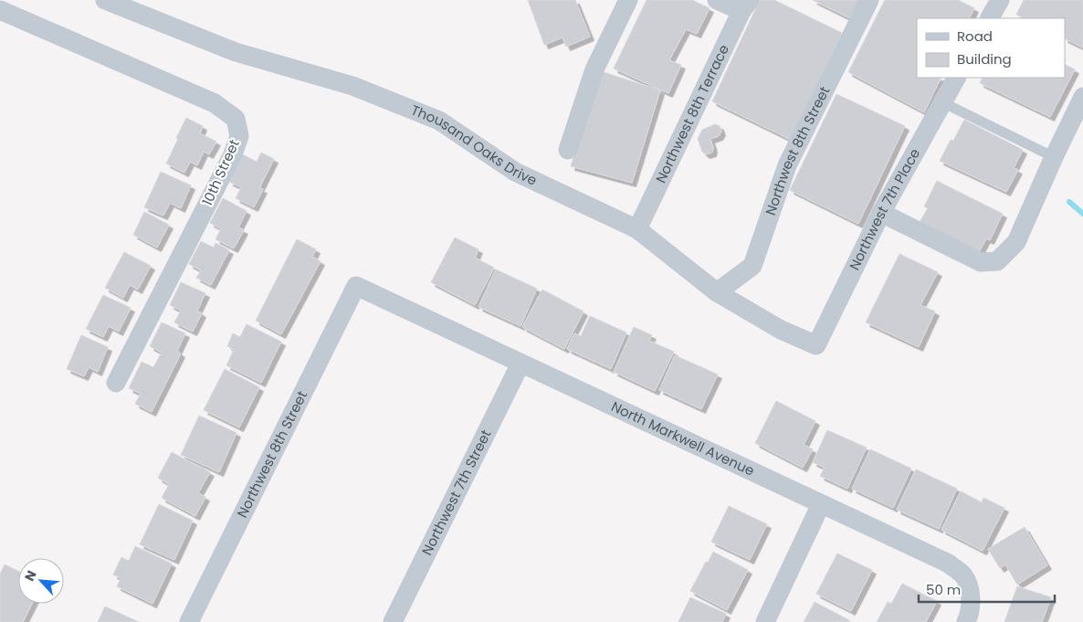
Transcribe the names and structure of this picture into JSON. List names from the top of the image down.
{
  "streets": {
    "street": [
      "Northwest 8th Terrace",
      "Thousand Oaks Drive",
      "Northwest 8th Street",
      "10th Street",
      "Northwest 7th Place",
      "North Markwell Avenue",
      "Northwest 7th Street"
    ]
  },
  "crossings": [
    ["Northwest 8th Terrace", "Thousand Oaks Drive"],
    ["Thousand Oaks Drive", "Northwest 8th Street"],
    ["Thousand Oaks Drive", "Northwest 7th Place"],
    ["Northwest 8th Street", "North Markwell Avenue"],
    ["North Markwell Avenue", "Northwest 7th Street"]
  ],
  "legend": ["Road", "Building"],
  "scale_bar": "50 m",
  "north": "top left"
}
